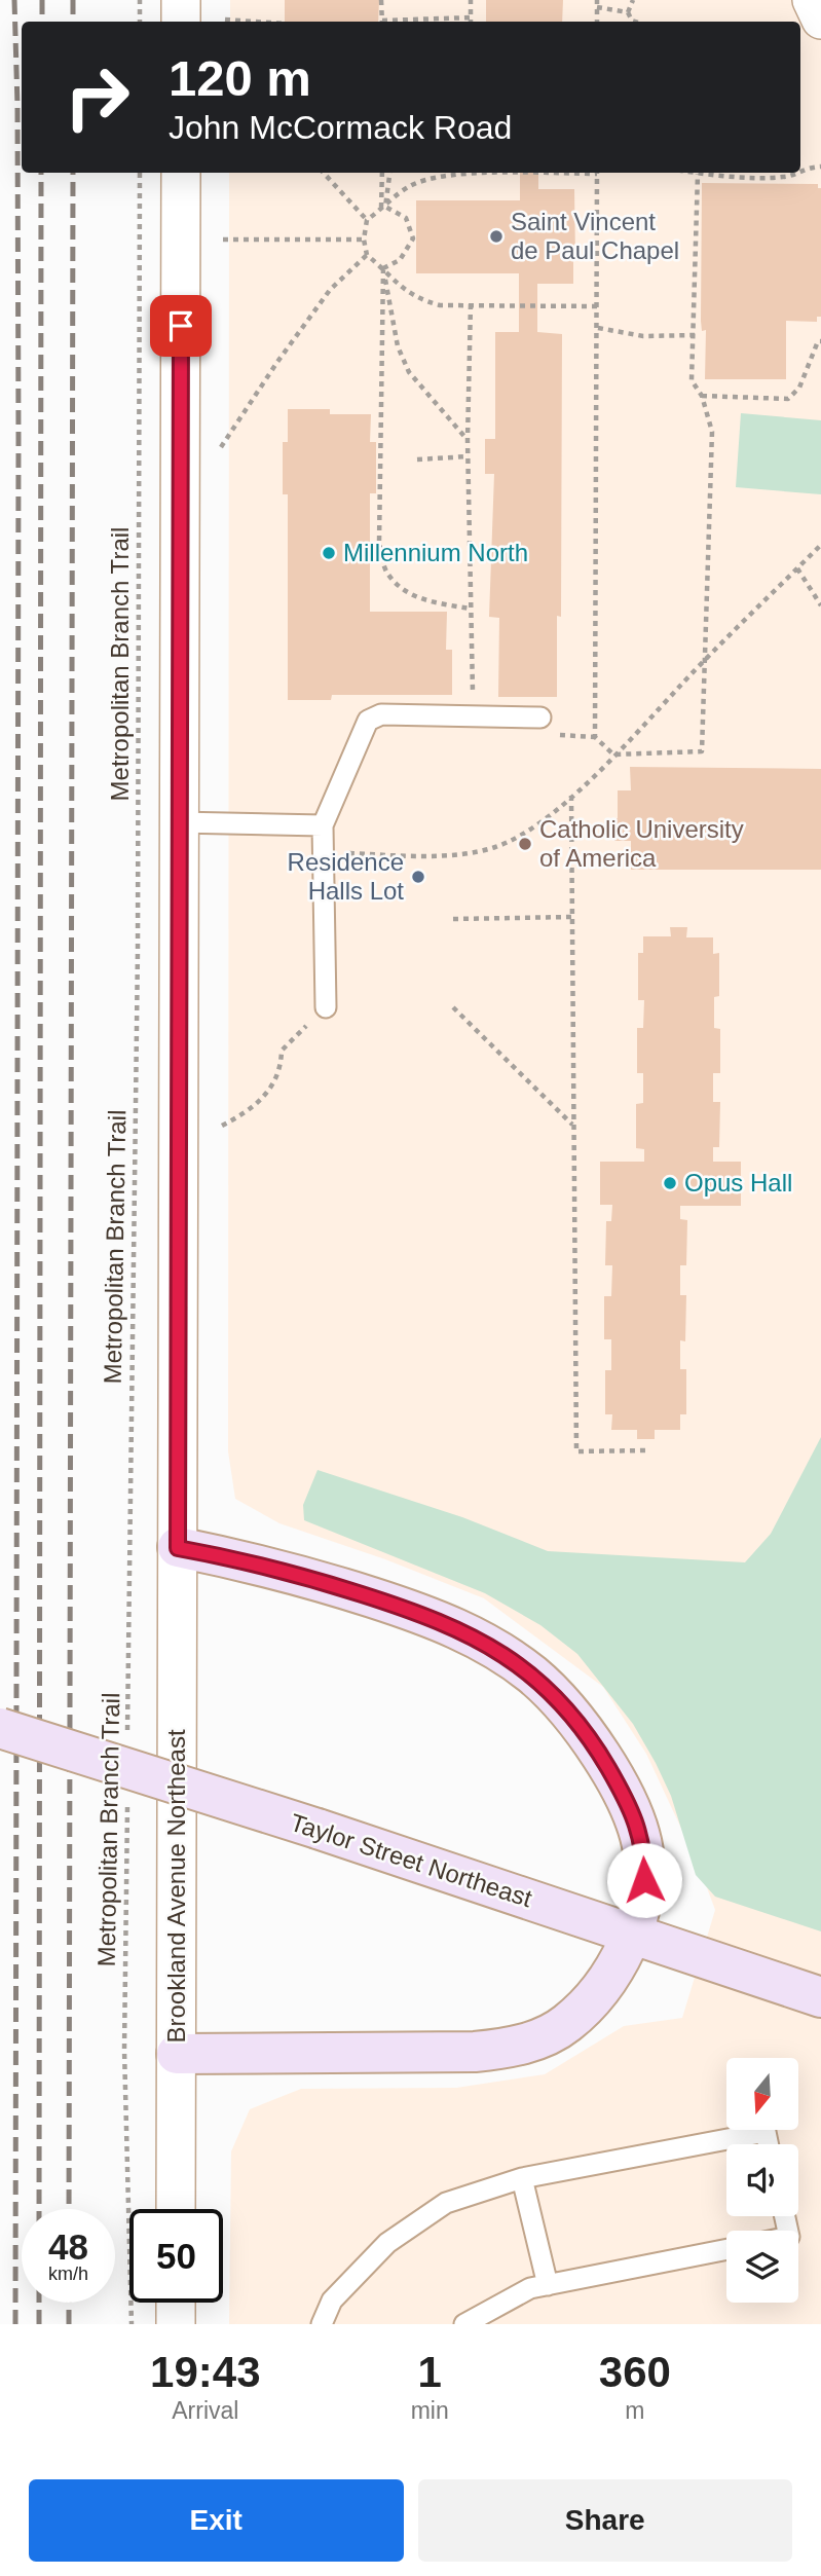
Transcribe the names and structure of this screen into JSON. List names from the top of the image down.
{
  "streets": {
    "main road": ["Taylor Street Northeast"],
    "street": ["Brookland Avenue Northeast"],
    "path": ["Metropolitan Branch Trail"]
  },
  "places": [
    "Saint Vincent de Paul Chapel",
    "Millennium North",
    "Catholic University of America",
    "Residence Halls Lot",
    "Opus Hall"
  ],
  "north": "bottom",
  "page": {
    "turn": ["120 m", "John McCormack Road"],
    "speed": "48 km/h",
    "limit": "50",
    "eta": [
      "19:43",
      "Arrival",
      "1",
      "min",
      "360",
      "m"
    ],
    "buttons": ["Exit", "Share"]
  }
}
